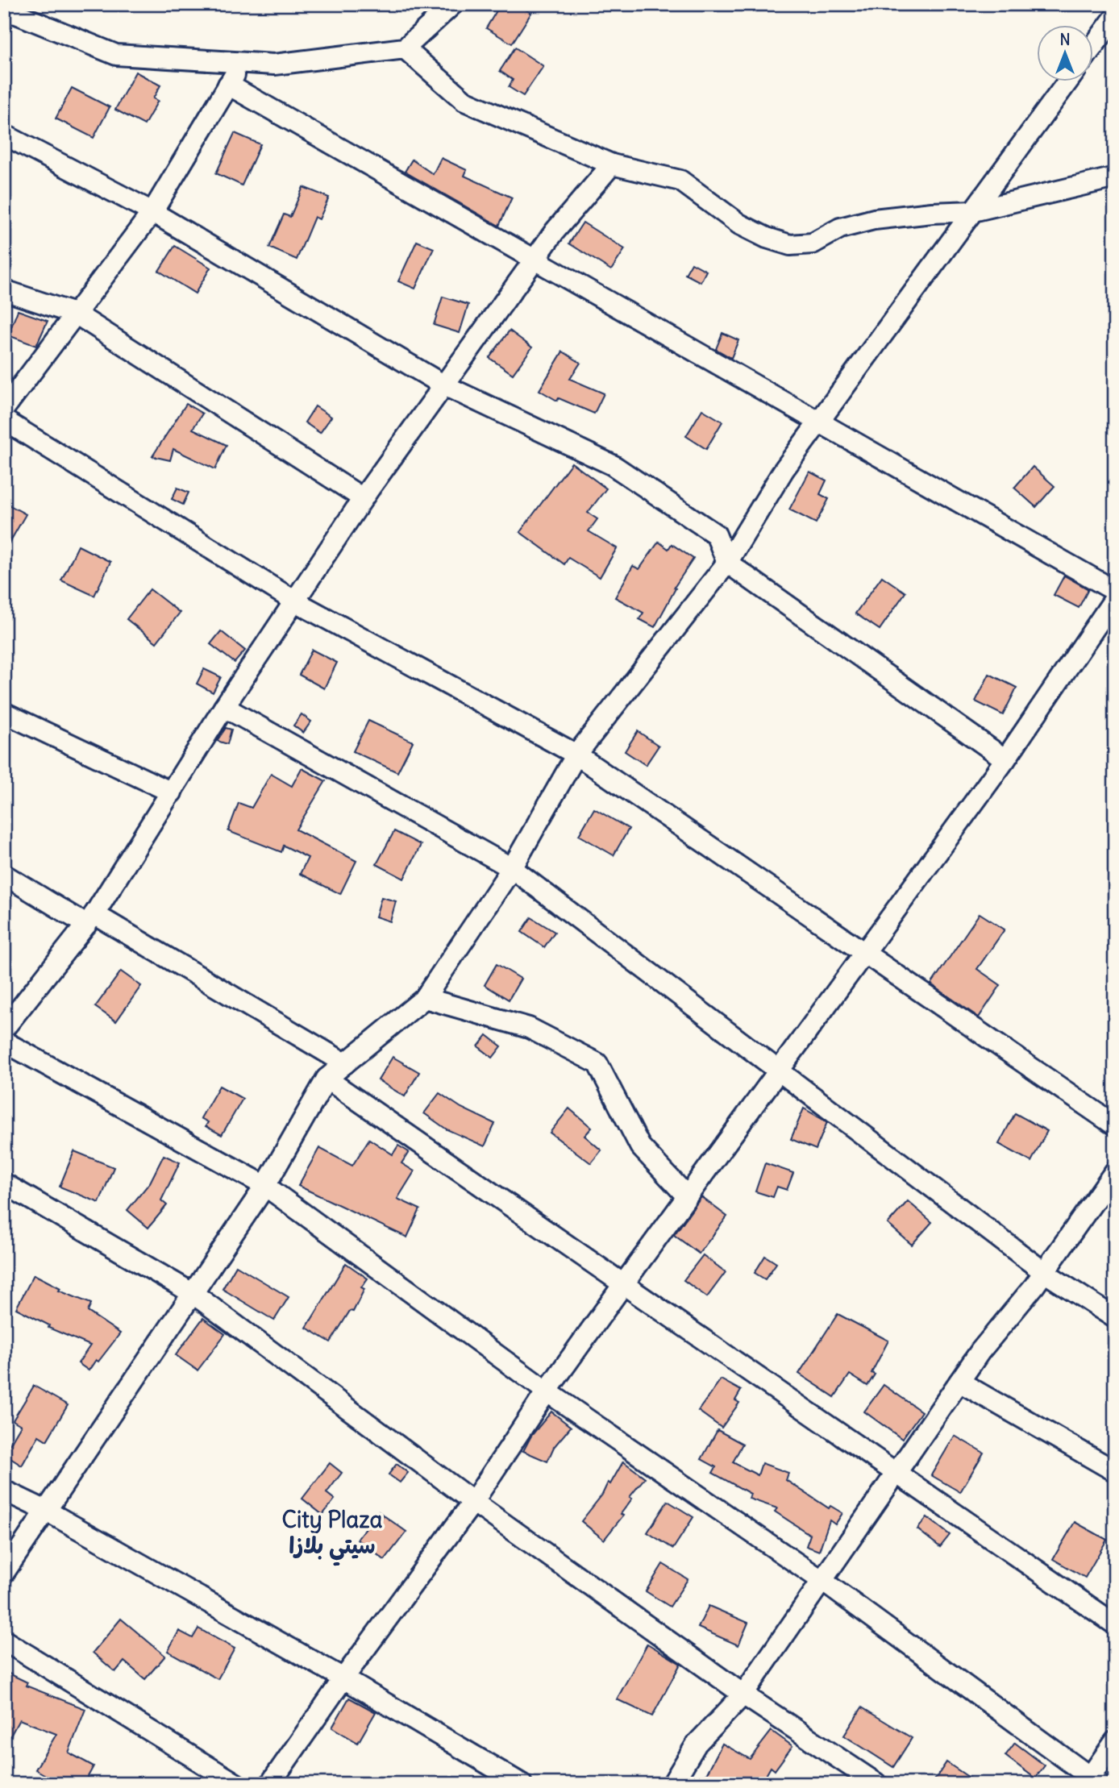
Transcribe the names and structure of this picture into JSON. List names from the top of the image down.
{
  "districts": ["City Plaza سيتي بلازا"],
  "north": "top"
}
